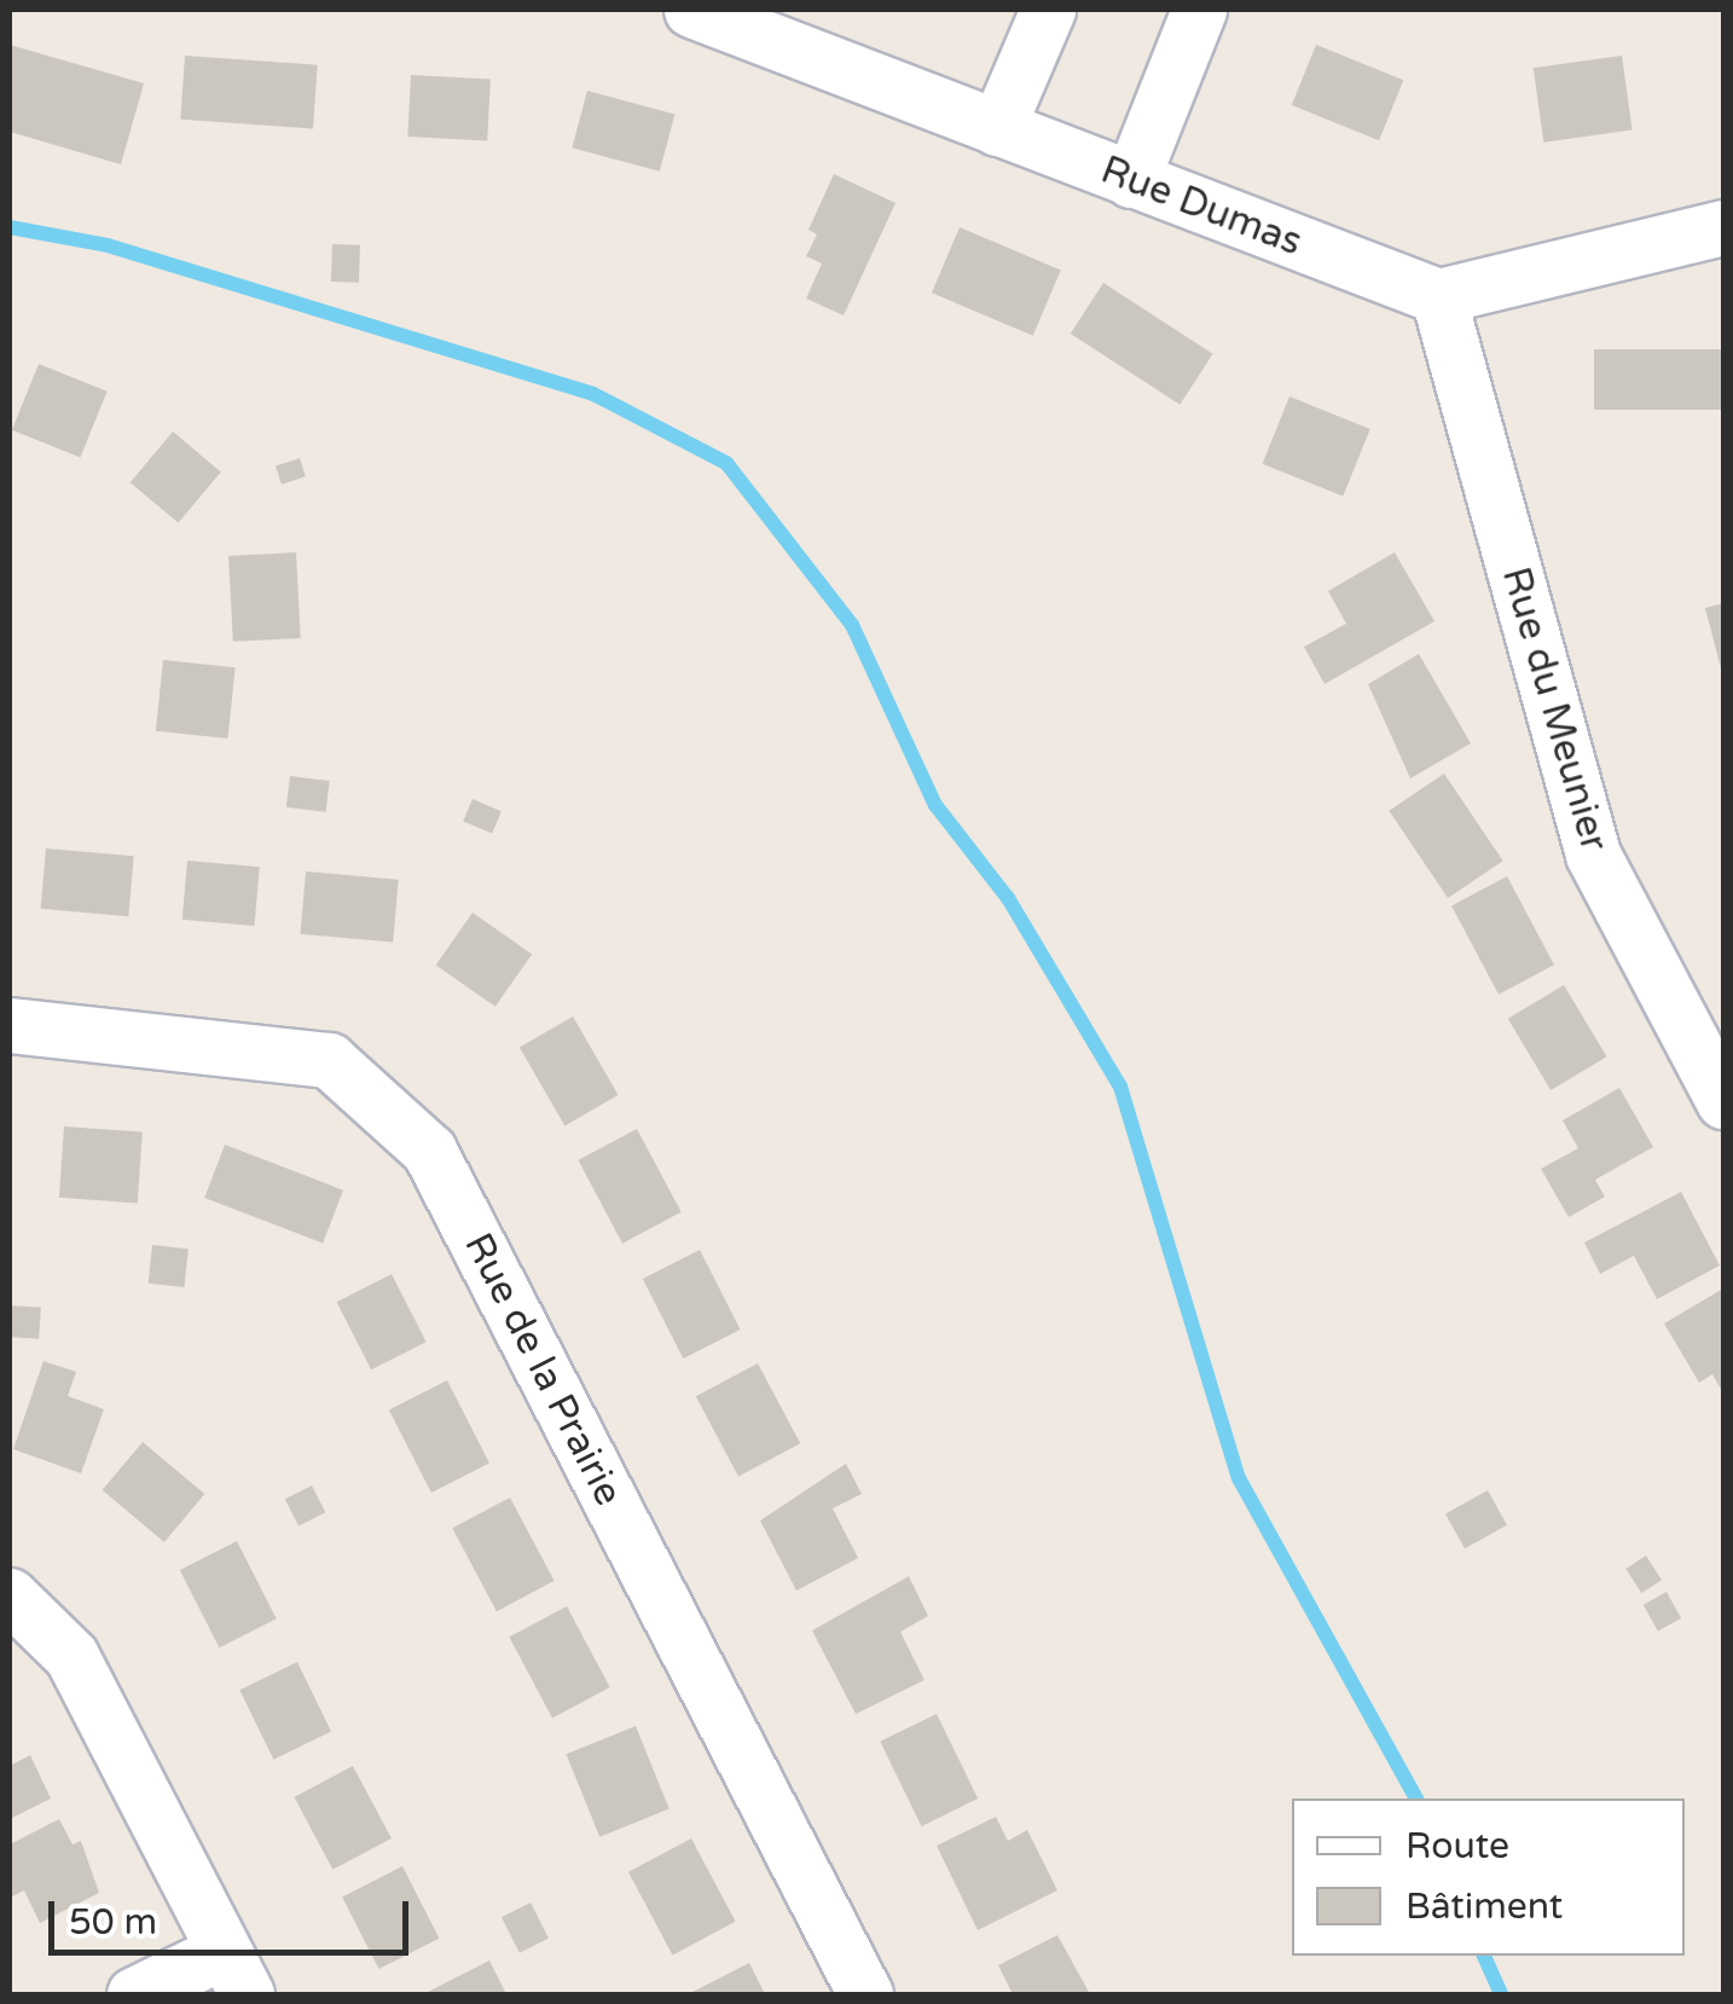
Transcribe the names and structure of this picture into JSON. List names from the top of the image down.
{
  "streets": {
    "street": ["Rue Dumas", "Rue du Meunier", "Rue de la Prairie"]
  },
  "crossings": [
    ["Rue Dumas", "Rue du Meunier"]
  ],
  "legend": ["Route", "Bâtiment"],
  "scale_bar": "50 m"
}
